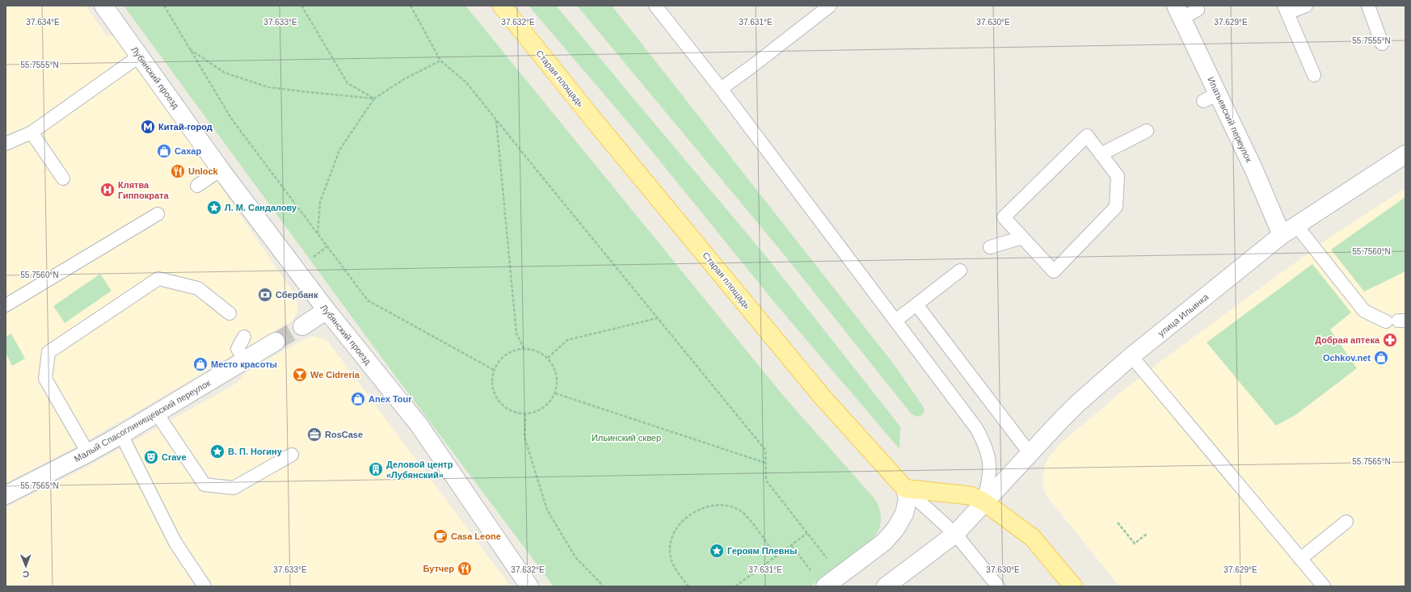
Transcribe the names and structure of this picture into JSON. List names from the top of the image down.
{
  "streets": {
    "main road": ["Старая площадь"],
    "street": [
      "Лубянский проезд",
      "Ипатьевский переулок",
      "улица Ильинка",
      "Малый Спасоглинищевский переулок"
    ]
  },
  "crossings": [
    ["Ипатьевский переулок", "улица Ильинка"]
  ],
  "parks": ["Ильинский сквер"],
  "places": {
    "metro station": ["Китай-город"],
    "shop": [
      "Сахар",
      "Ochkov.net",
      "Место красоты",
      "Anex Tour"
    ],
    "restaurant": ["Unlock", "Бутчер"],
    "hospital": ["Клятва Гиппократа"],
    "place": ["Л. М. Сандалову", "В. П. Ногину", "Героям Плевны"],
    "bank": ["Сбербанк"],
    "pharmacy": ["Добрая аптека"],
    "bar": ["We Cidreria"],
    "office": ["RosCase"],
    "theatre": ["Crave"],
    "building": ["Деловой центр «Лубянский»"],
    "cafe": ["Casa Leone"]
  },
  "north": "bottom",
  "coordinates": [
    "37.634°E",
    "37.633°E",
    "37.632°E",
    "37.631°E",
    "37.630°E",
    "37.629°E",
    "55.7555°N",
    "55.7560°N",
    "55.7565°N"
  ]
}
